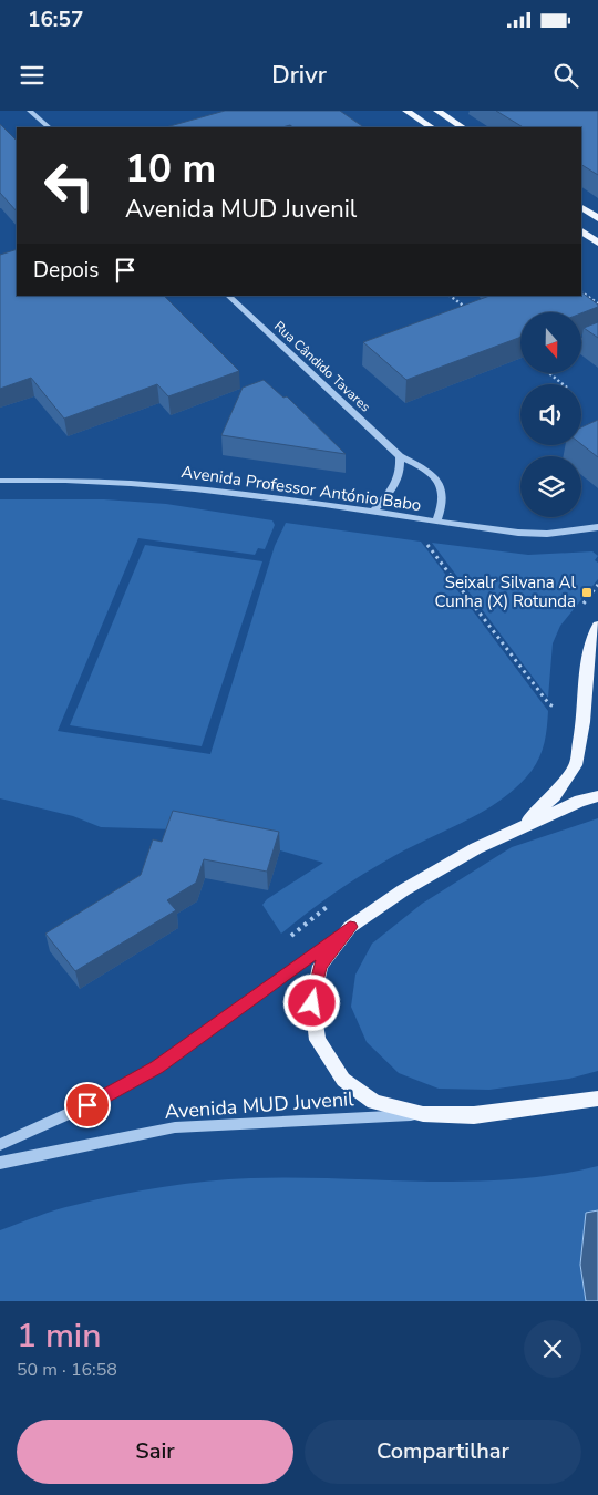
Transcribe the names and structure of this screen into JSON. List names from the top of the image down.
{
  "streets": {
    "street": ["Rua Cândido Tavares", "Avenida Professor António Babo", "Avenida MUD Juvenil"]
  },
  "crossings": [
    ["Rua Cândido Tavares", "Avenida Professor António Babo"]
  ],
  "places": {
    "transit": ["Seixalr Silvana Al Cunha (X) Rotunda"]
  },
  "north": "bottom",
  "page": {
    "status": "16:57",
    "header": "Drivr",
    "turn": ["10 m", "Avenida MUD Juvenil"],
    "then": "Depois",
    "heading": ["1 min", "50 m · 16:58"],
    "buttons": ["Sair", "Compartilhar"]
  }
}
